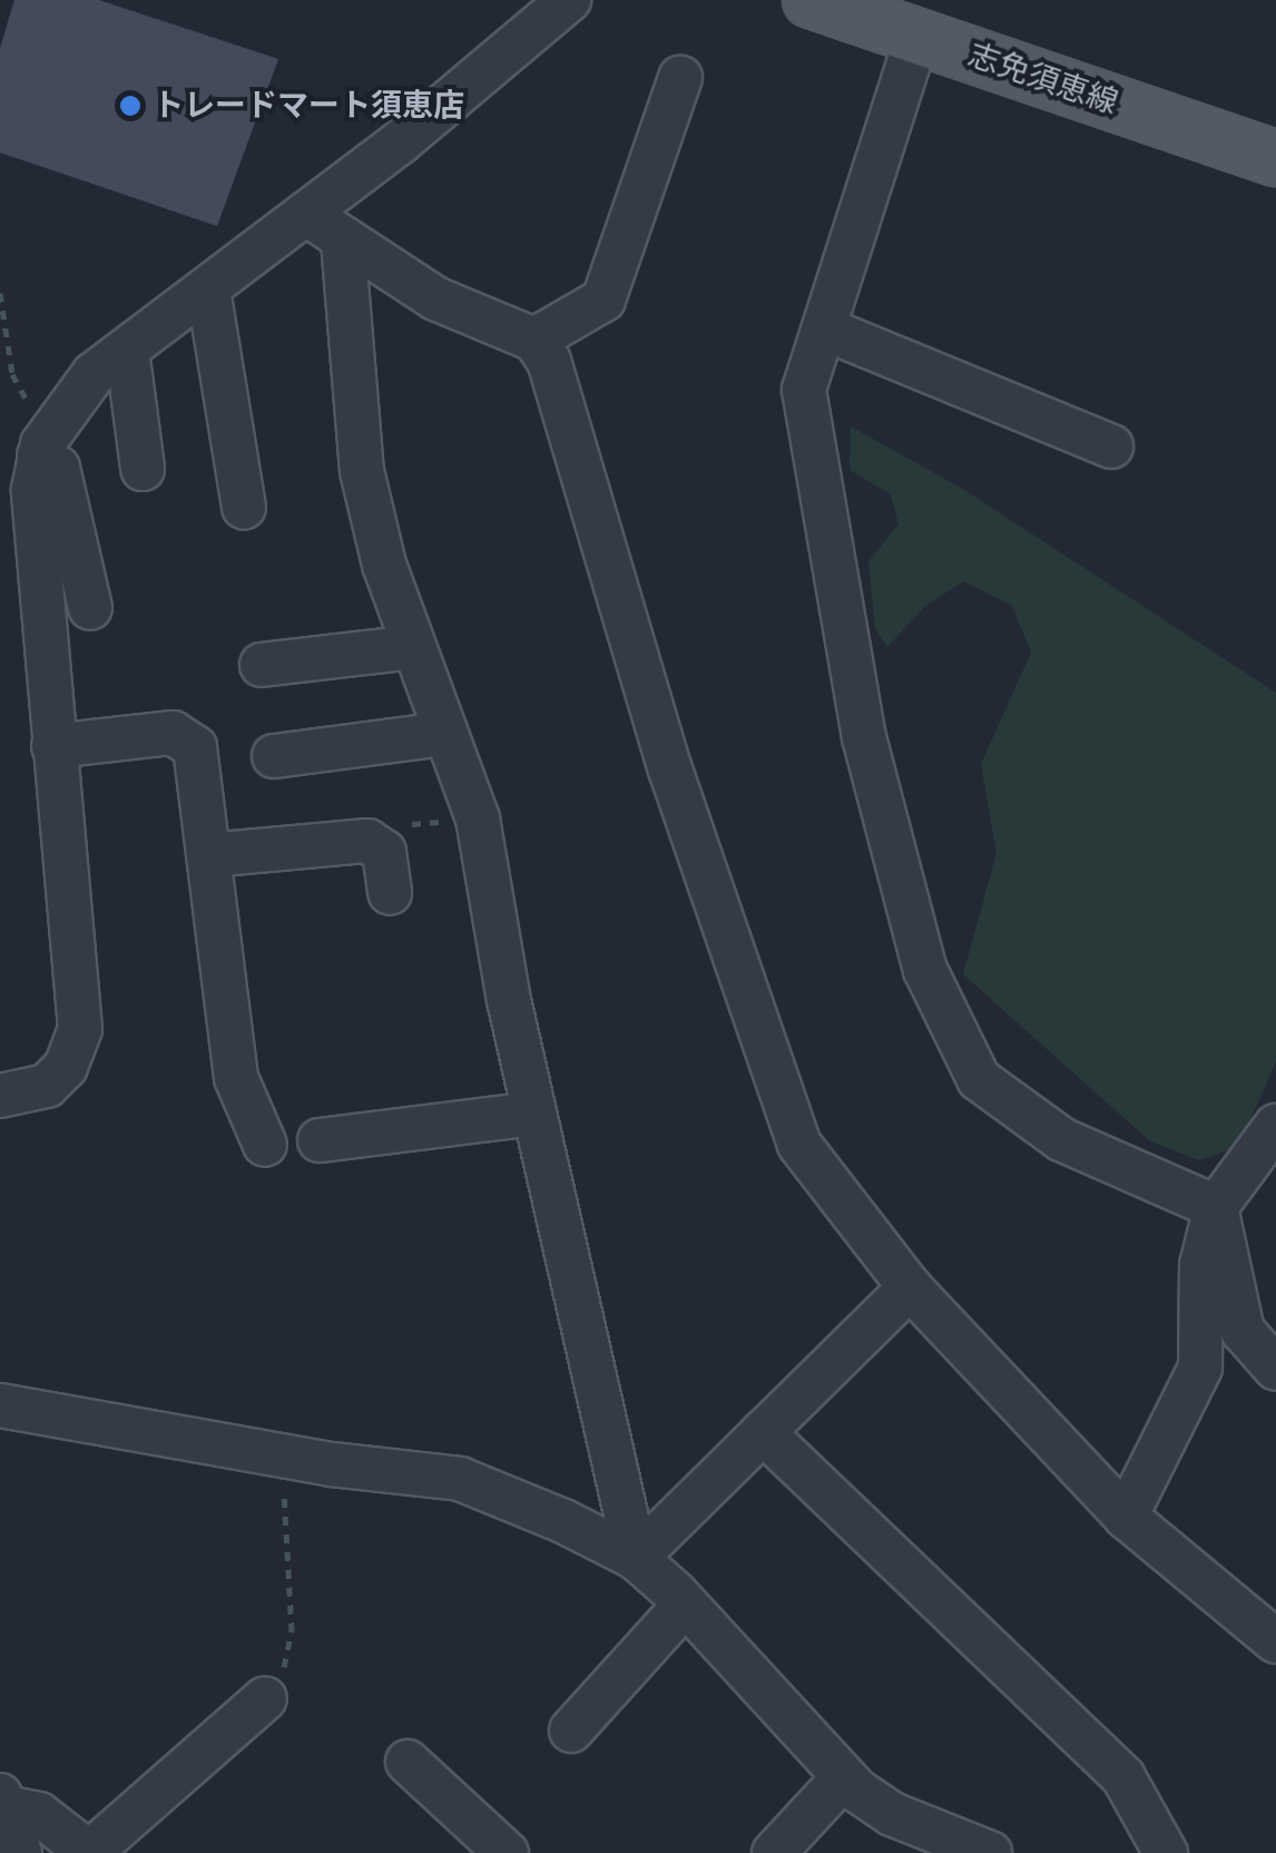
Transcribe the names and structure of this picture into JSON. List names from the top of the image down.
{
  "streets": {
    "main road": ["志免須恵線"]
  },
  "places": ["トレードマート須恵店"]
}
